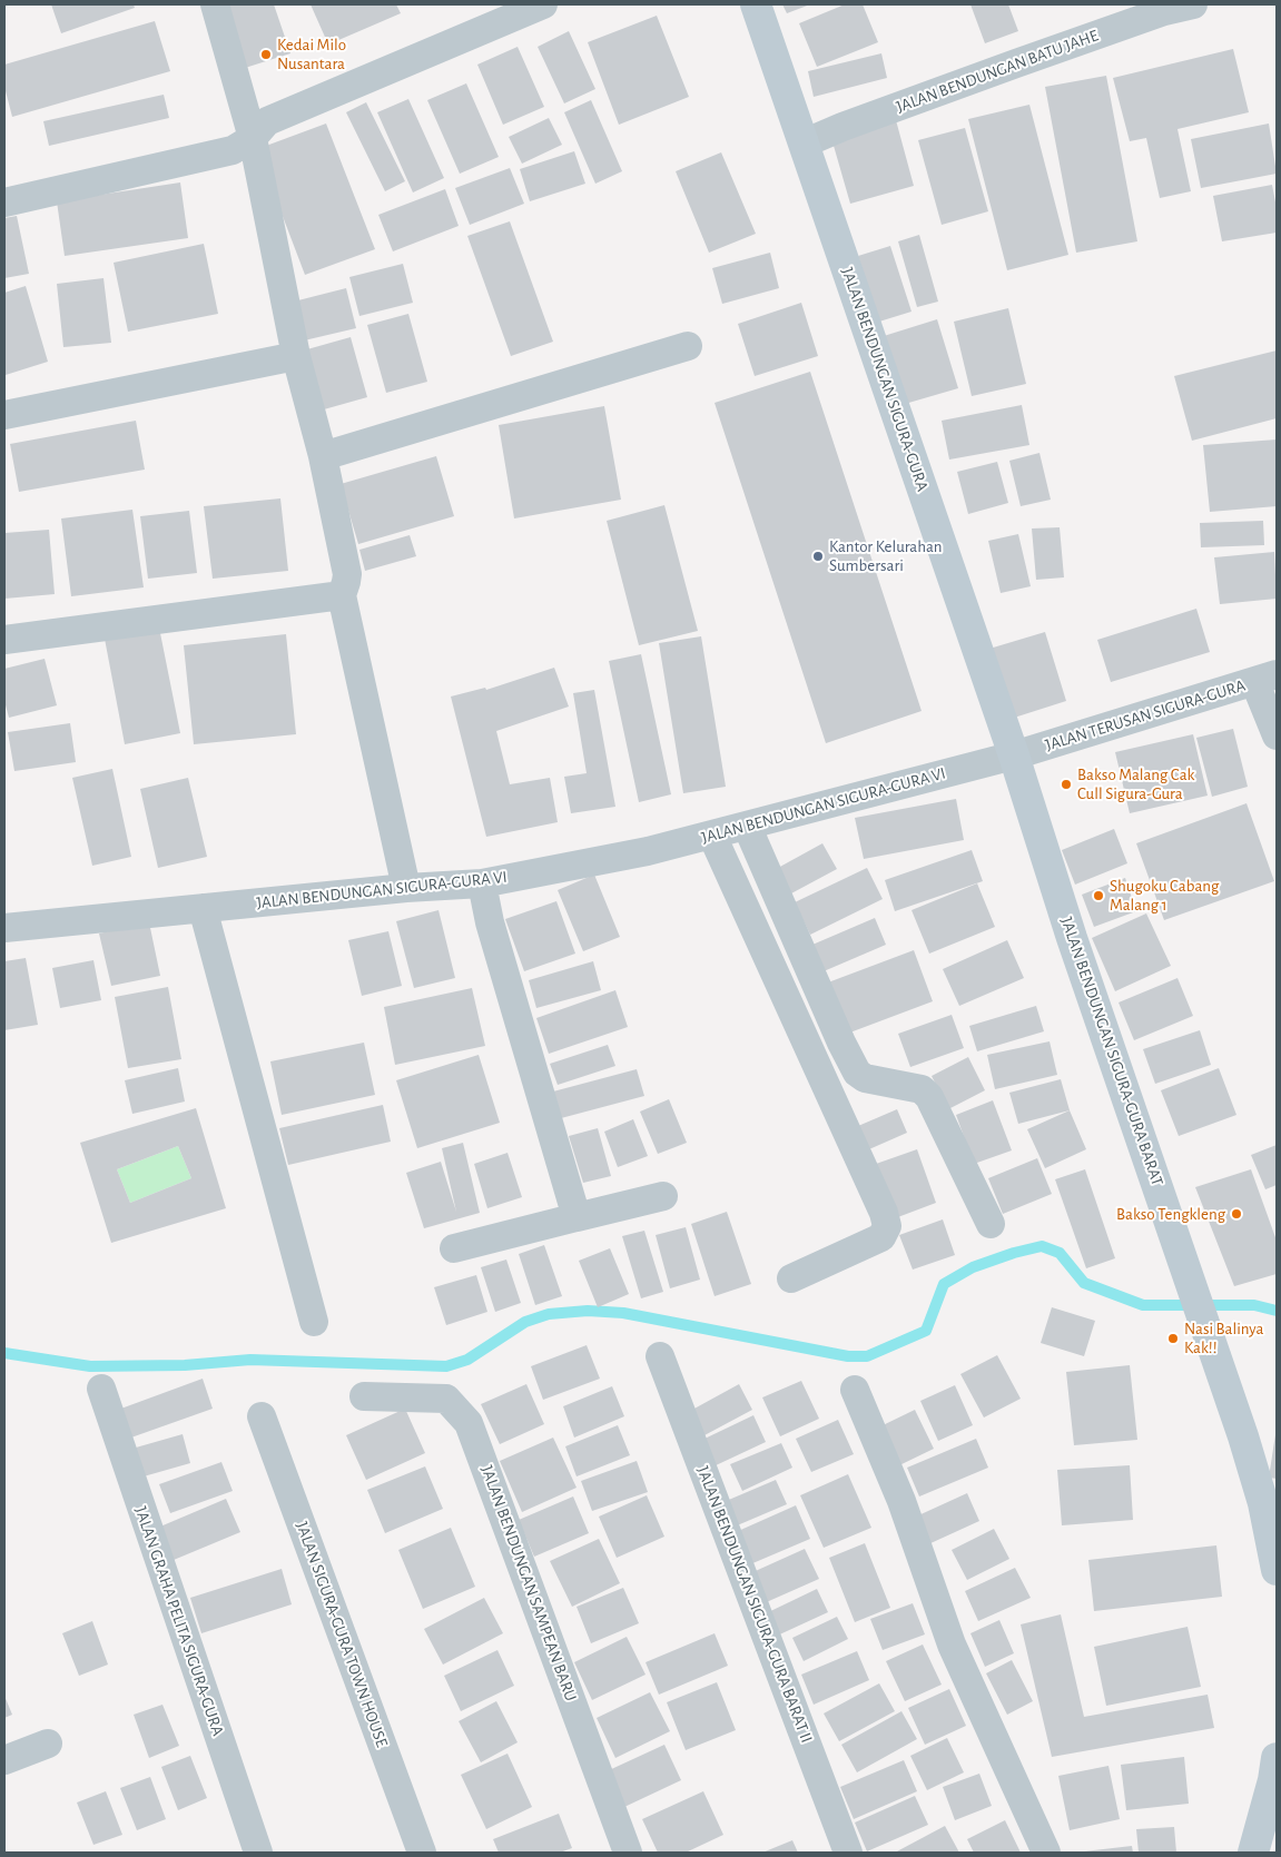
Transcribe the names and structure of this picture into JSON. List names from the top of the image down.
{
  "streets": {
    "main road": ["JALAN BENDUNGAN SIGURA-GURA", "JALAN BENDUNGAN SIGURA-GURA BARAT"],
    "street": [
      "JALAN BENDUNGAN BATU JAHE",
      "JALAN TERUSAN SIGURA-GURA",
      "JALAN BENDUNGAN SIGURA-GURA VI",
      "JALAN BENDUNGAN SAMPEAN BARU",
      "JALAN BENDUNGAN SIGURA-GURA BARAT II",
      "JALAN GRAHA PELITA SIGURA-GURA",
      "JALAN SIGURA-GURA TOWN HOUSE"
    ]
  },
  "crossings": [
    ["JALAN BENDUNGAN BATU JAHE", "JALAN BENDUNGAN SIGURA-GURA"],
    ["JALAN BENDUNGAN SIGURA-GURA", "JALAN TERUSAN SIGURA-GURA"],
    ["JALAN BENDUNGAN SIGURA-GURA", "JALAN BENDUNGAN SIGURA-GURA VI"],
    ["JALAN BENDUNGAN SIGURA-GURA", "JALAN BENDUNGAN SIGURA-GURA BARAT"],
    ["JALAN TERUSAN SIGURA-GURA", "JALAN BENDUNGAN SIGURA-GURA VI"],
    ["JALAN TERUSAN SIGURA-GURA", "JALAN BENDUNGAN SIGURA-GURA BARAT"],
    ["JALAN BENDUNGAN SIGURA-GURA VI", "JALAN BENDUNGAN SIGURA-GURA BARAT"]
  ],
  "places": [
    "Kedai Milo Nusantara",
    "Kantor Kelurahan Sumbersari",
    "Bakso Malang Cak Cull Sigura-Gura",
    "Shugoku Cabang Malang 1",
    "Bakso Tengkleng",
    "Nasi Balinya Kak!!"
  ]
}
